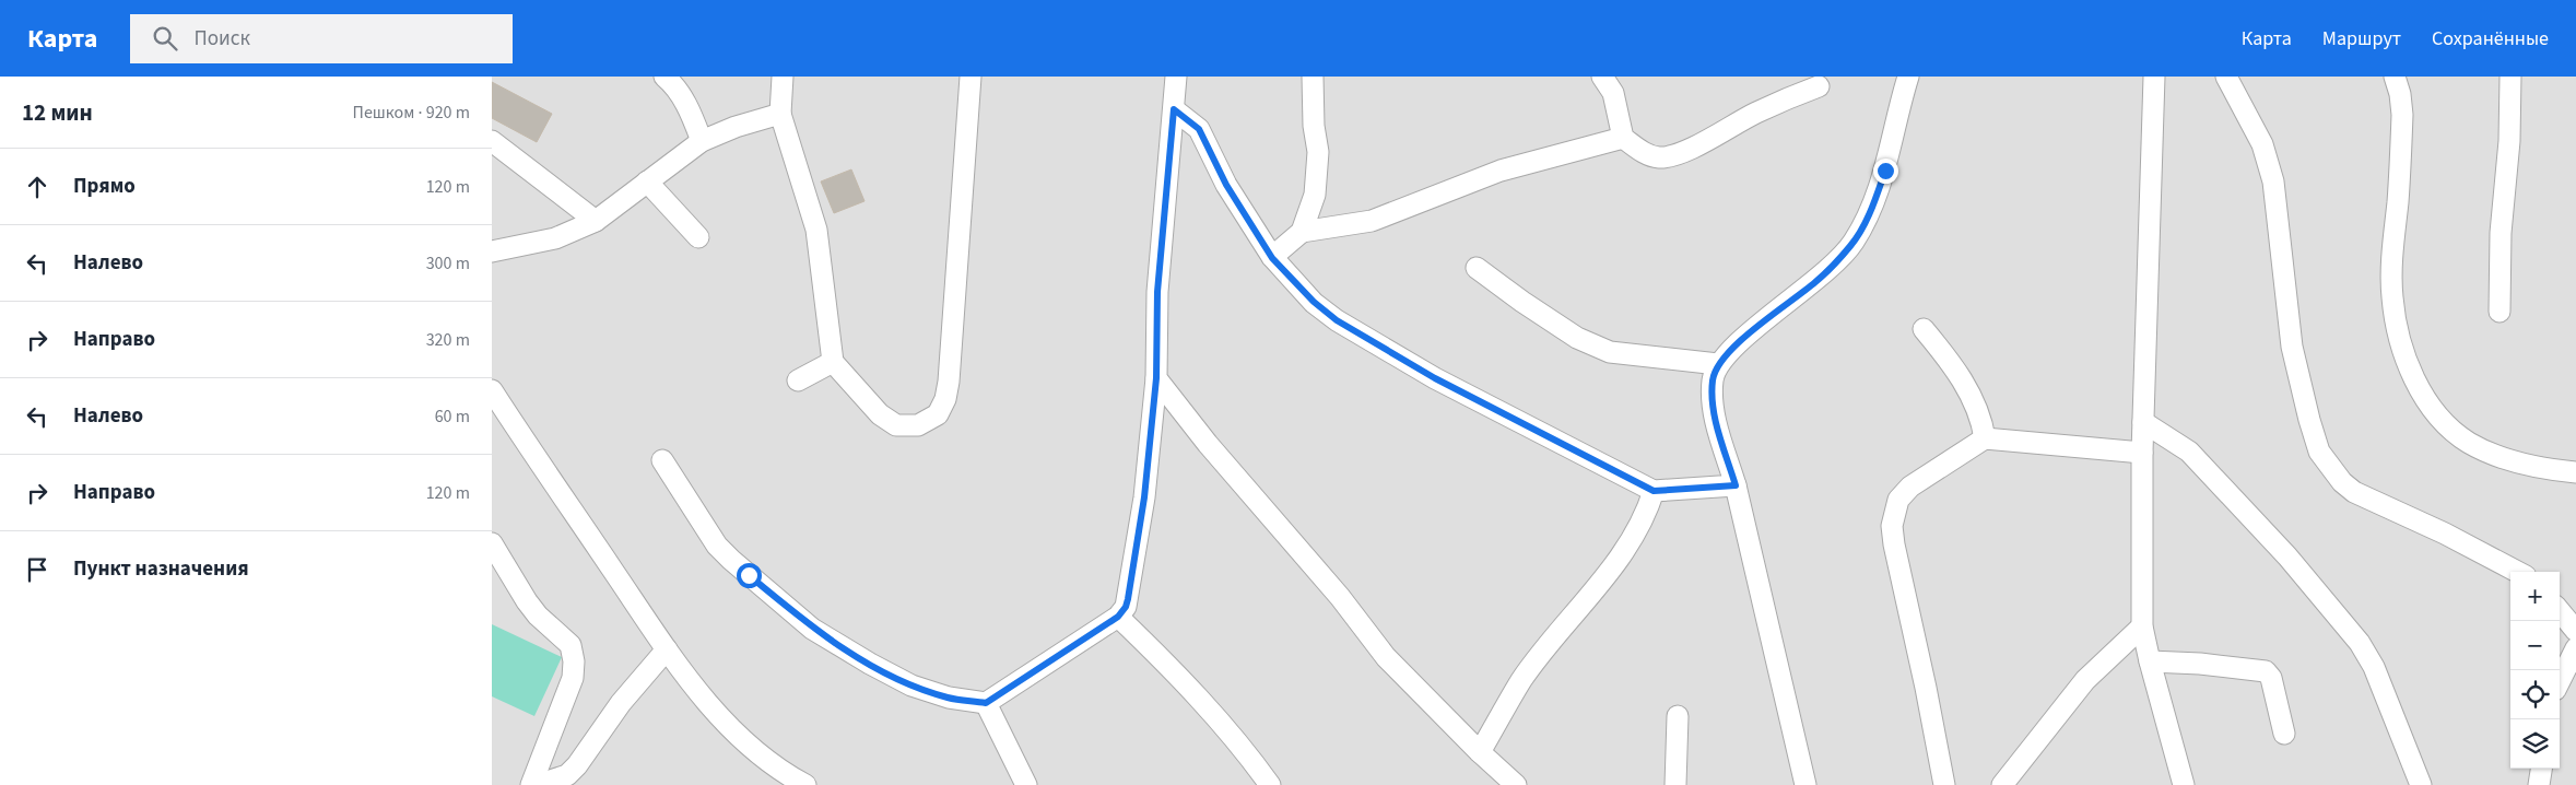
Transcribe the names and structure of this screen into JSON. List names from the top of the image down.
{
  "page": {
    "header": "Карта",
    "search": "Поиск",
    "nav": ["Карта", "Маршрут", "Сохранённые"],
    "heading": ["12 мин", "Пешком · 920 m"],
    "list": [
      ["Прямо", "120 m"],
      ["Налево", "300 m"],
      ["Направо", "320 m"],
      ["Налево", "60 m"],
      ["Направо", "120 m"],
      "Пункт назначения"
    ],
    "map_buttons": ["+", "−"]
  }
}
